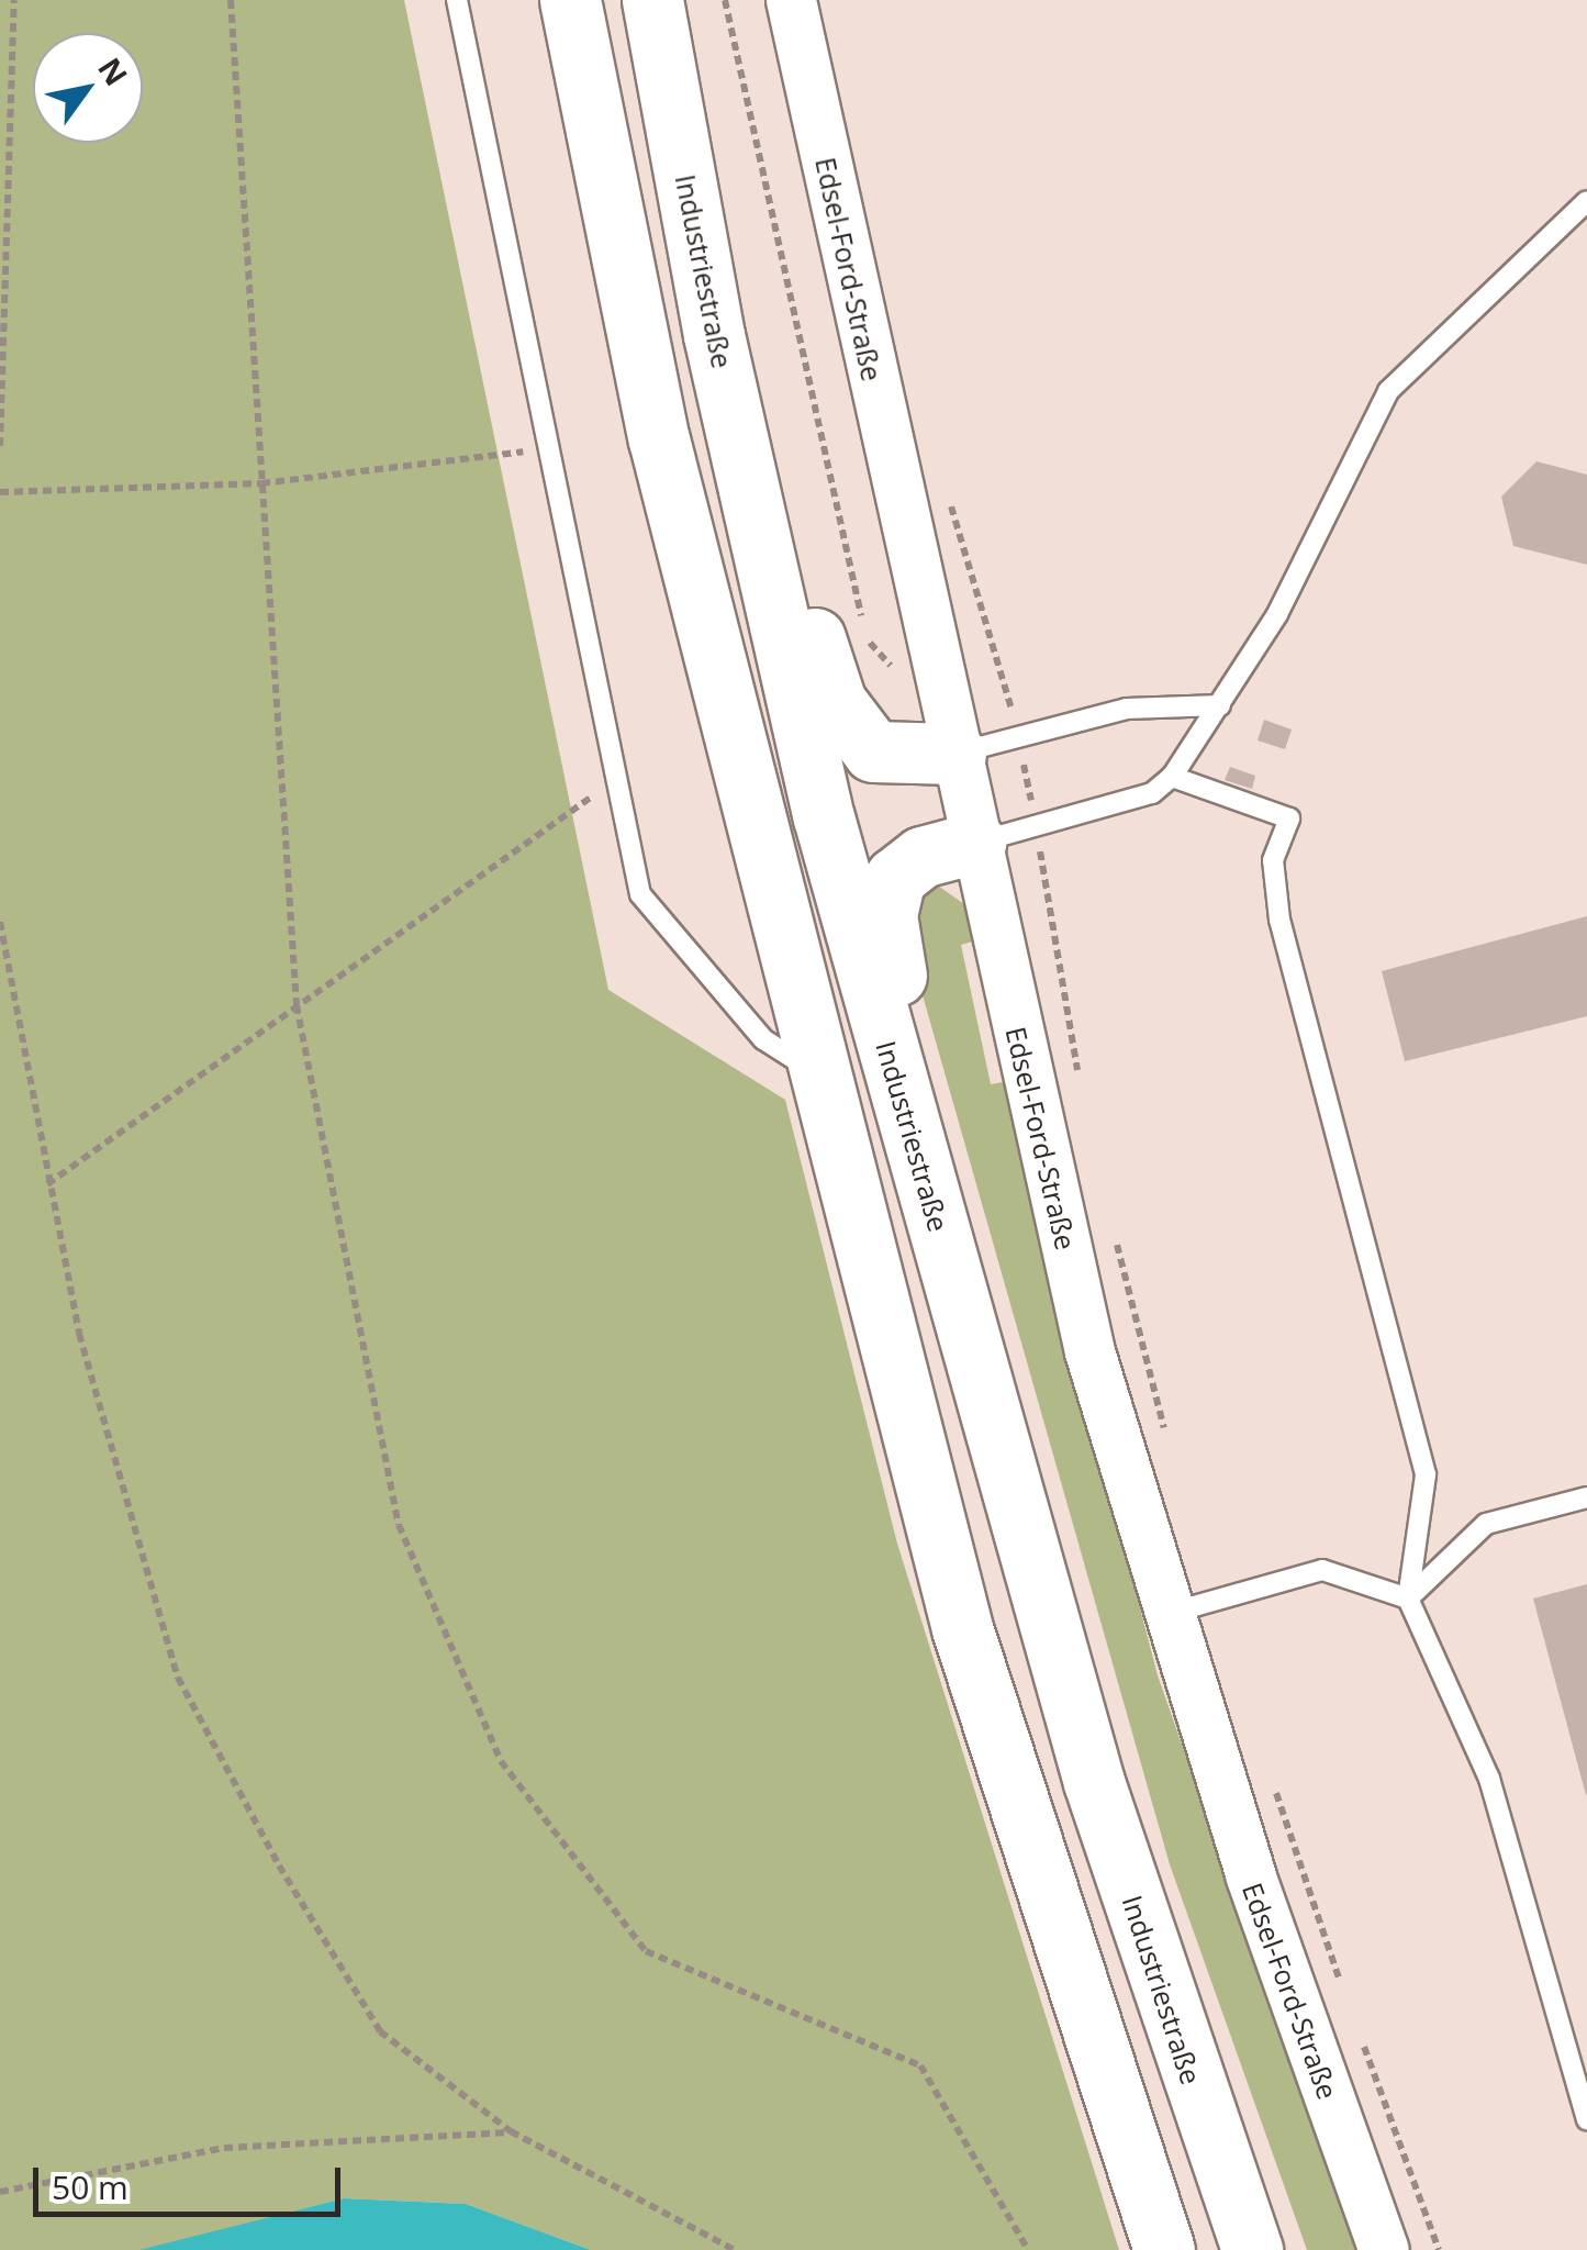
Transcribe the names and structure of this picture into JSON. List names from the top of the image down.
{
  "streets": {
    "highway": ["Industriestraße"],
    "street": ["Edsel-Ford-Straße"]
  },
  "scale_bar": "50 m",
  "north": "top right"
}
